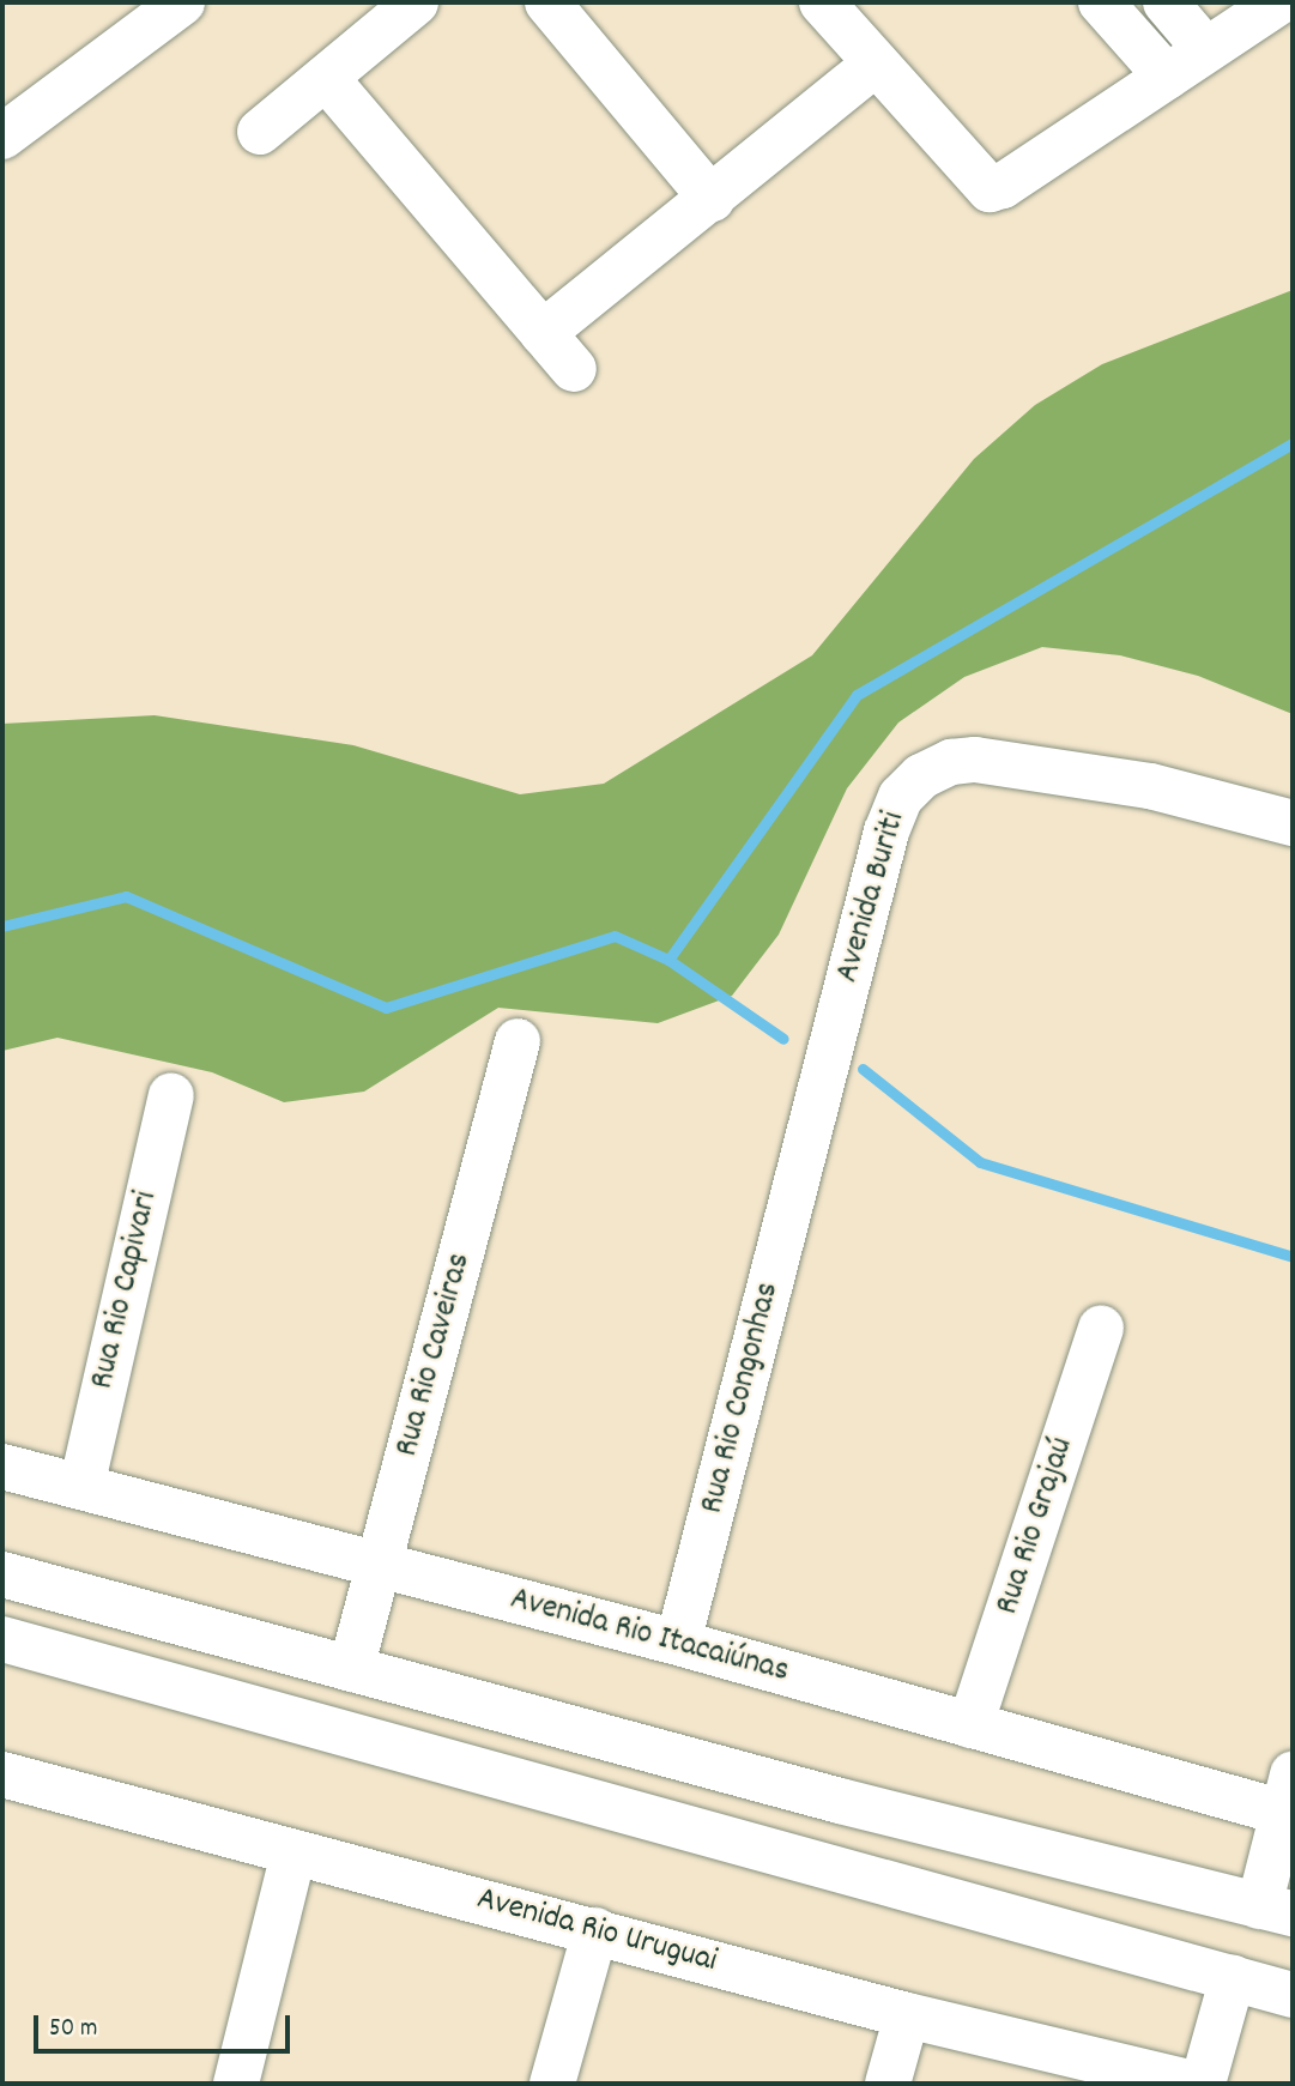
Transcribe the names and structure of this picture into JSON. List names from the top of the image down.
{
  "streets": {
    "street": [
      "Avenida Buriti",
      "Rua Rio Capivari",
      "Rua Rio Caveiras",
      "Rua Rio Congonhas",
      "Rua Rio Grajaú",
      "Avenida Rio Itacaiúnas",
      "Avenida Rio Uruguai"
    ]
  },
  "crossings": [
    ["Avenida Buriti", "Rua Rio Congonhas"],
    ["Rua Rio Capivari", "Avenida Rio Itacaiúnas"],
    ["Rua Rio Caveiras", "Avenida Rio Itacaiúnas"],
    ["Rua Rio Congonhas", "Avenida Rio Itacaiúnas"],
    ["Rua Rio Grajaú", "Avenida Rio Itacaiúnas"]
  ],
  "scale_bar": "50 m"
}
